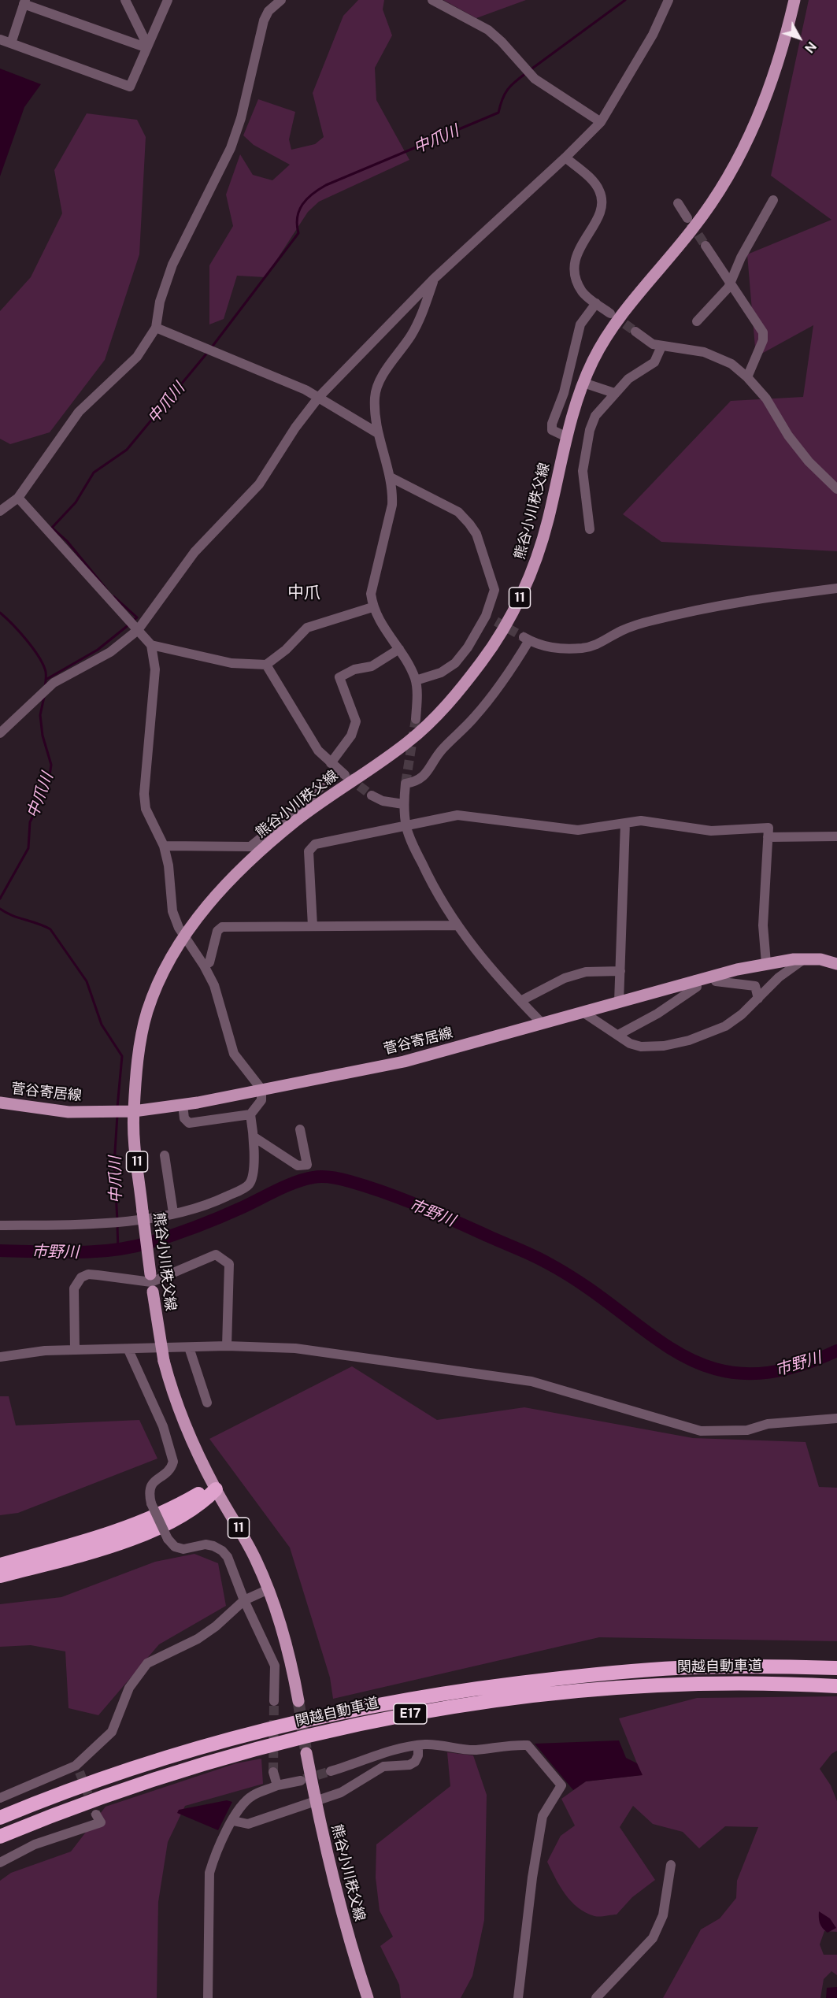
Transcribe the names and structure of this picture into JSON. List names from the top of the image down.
{
  "streets": {
    "highway": ["関越自動車道", "E17"],
    "main road": ["熊谷小川秩父線", "11", "菅谷寄居線"]
  },
  "crossings": [
    ["熊谷小川秩父線", "菅谷寄居線"]
  ],
  "districts": ["中爪"],
  "water": ["中爪川", "市野川"],
  "north": "bottom right"
}
